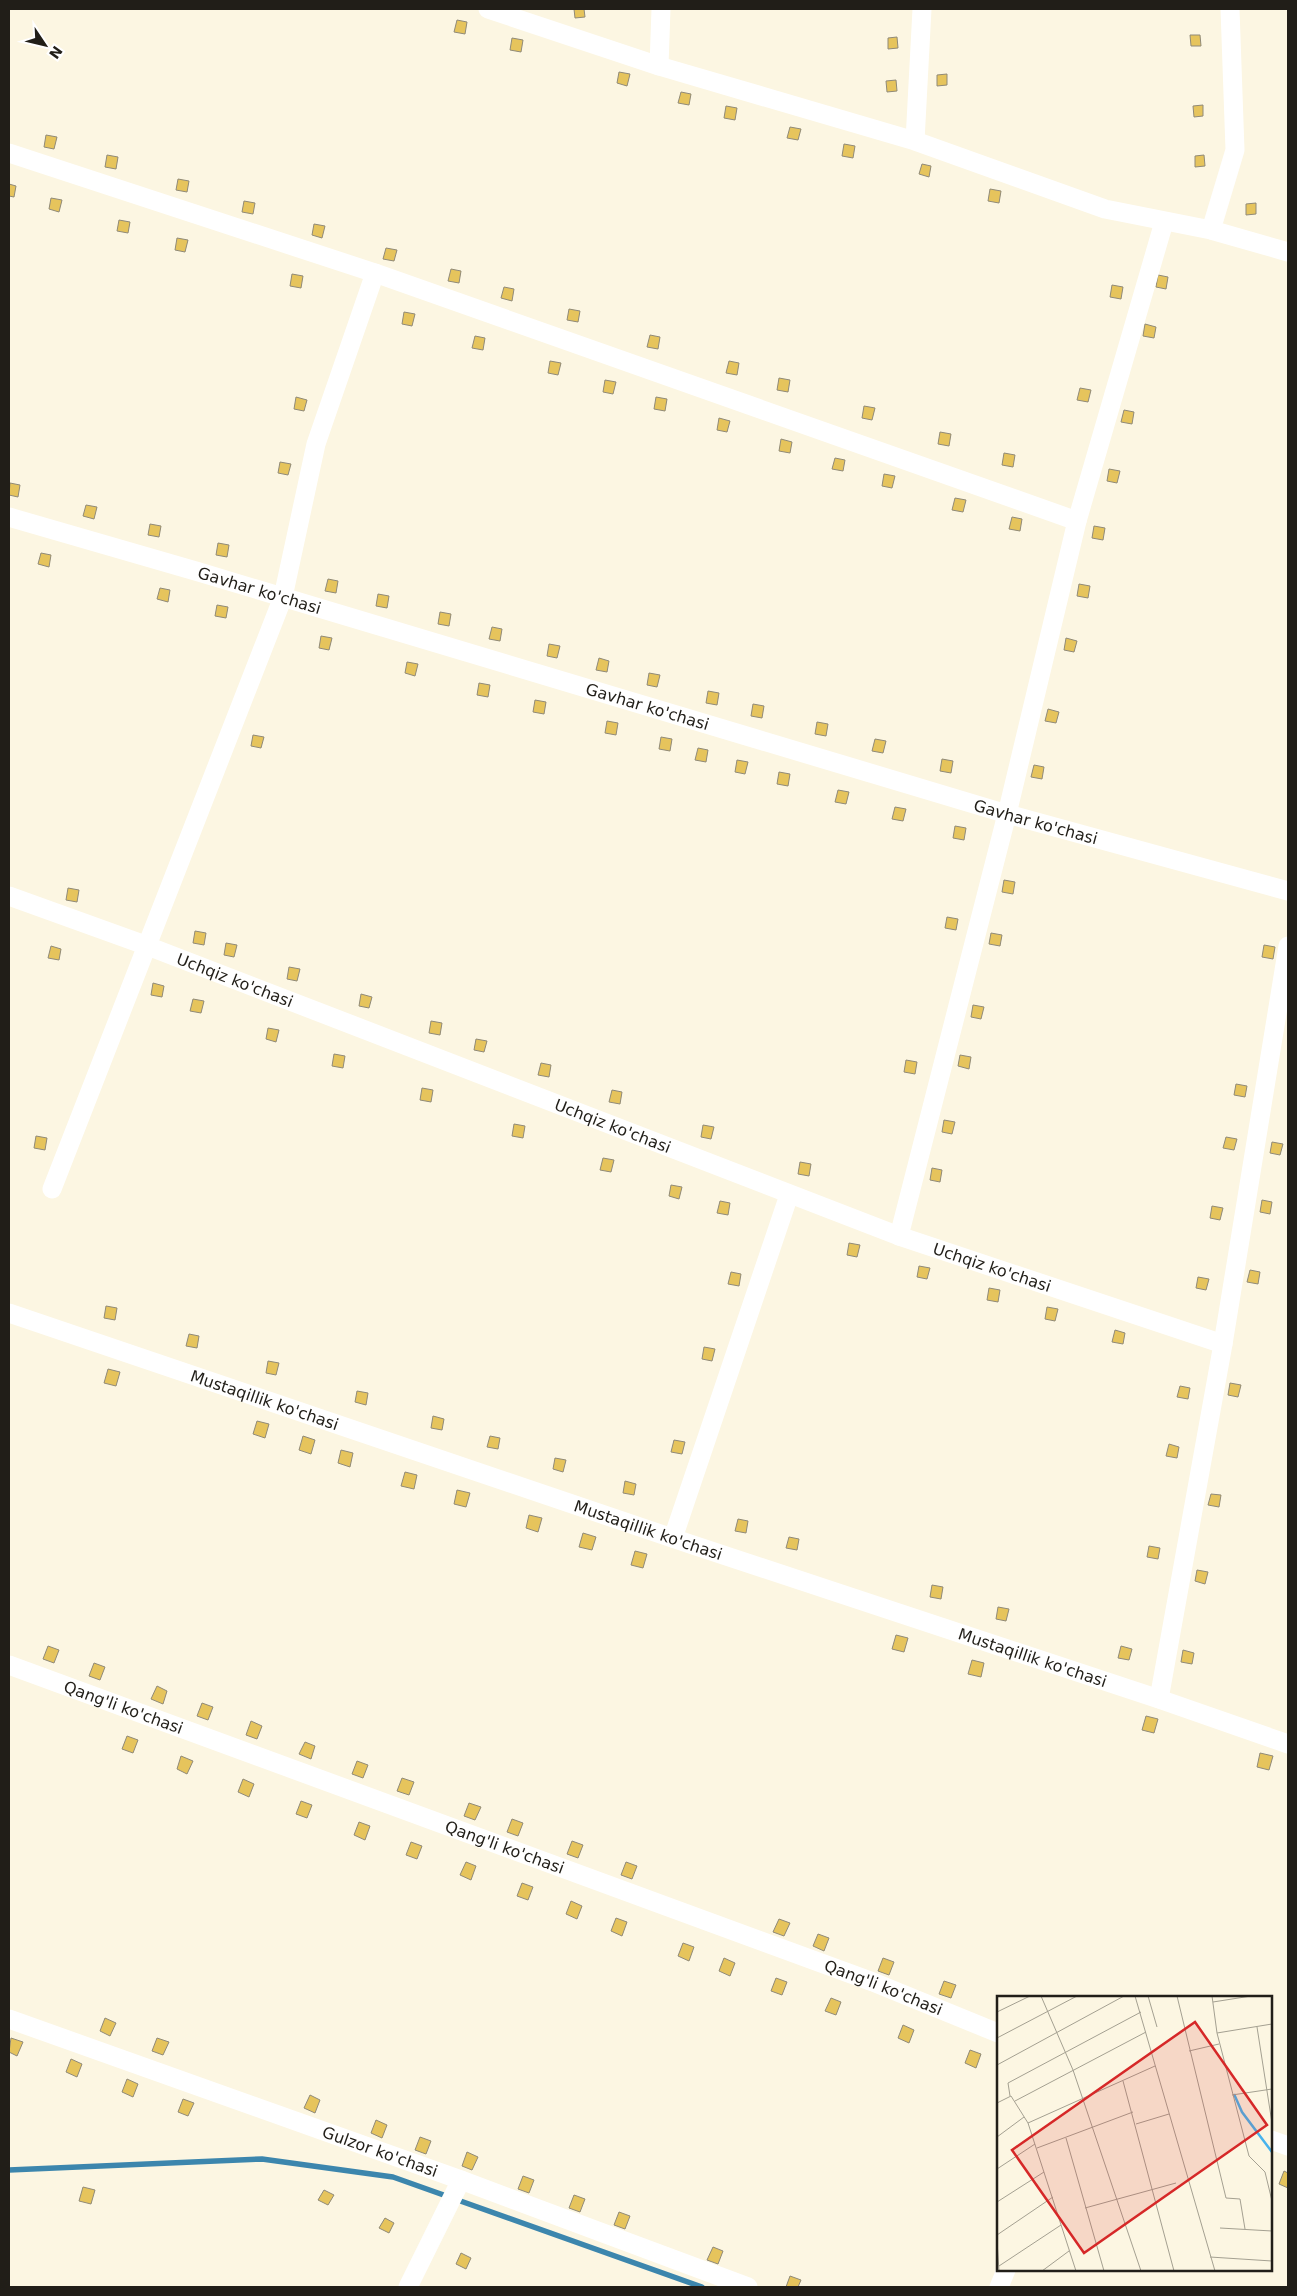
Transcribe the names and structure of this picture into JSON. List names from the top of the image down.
{
  "streets": {
    "street": [
      "Gavhar ko'chasi",
      "Uchqiz ko'chasi",
      "Mustaqillik ko'chasi",
      "Qang'li ko'chasi",
      "Gulzor ko'chasi"
    ]
  },
  "north": "bottom right"
}
